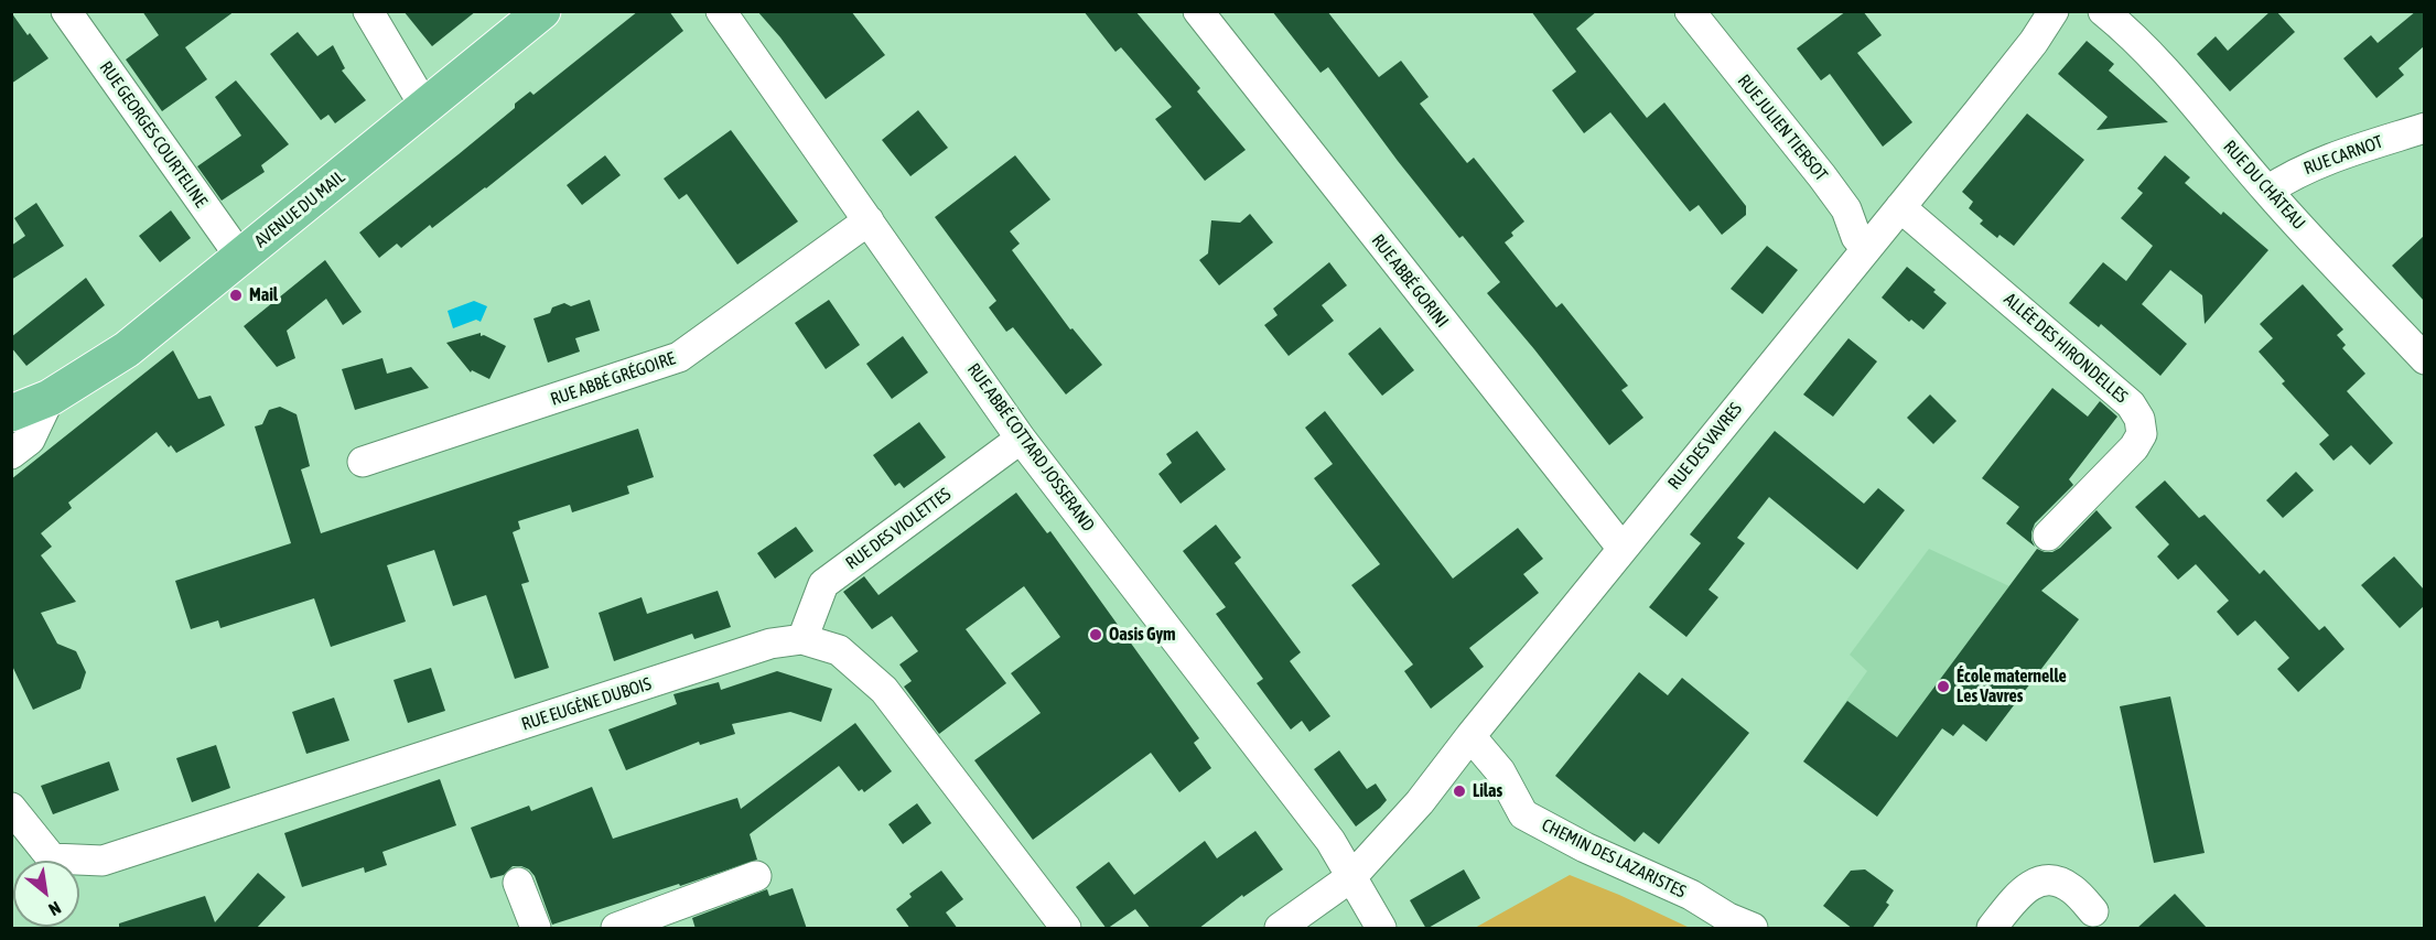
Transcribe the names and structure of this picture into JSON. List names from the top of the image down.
{
  "streets": {
    "main road": ["AVENUE DU MAIL"],
    "street": [
      "RUE JULIEN TIERSOT",
      "RUE GEORGES COURTELINE",
      "RUE CARNOT",
      "RUE DU CHÂTEAU",
      "RUE ABBÉ GORINI",
      "ALLÉE DES HIRONDELLES",
      "RUE ABBÉ GRÉGOIRE",
      "RUE DES VAVRES",
      "RUE ABBÉ COTTARD JOSSERAND",
      "RUE DES VIOLETTES",
      "RUE EUGÈNE DUBOIS",
      "CHEMIN DES LAZARISTES"
    ]
  },
  "crossings": [
    ["RUE JULIEN TIERSOT", "RUE DES VAVRES"],
    ["RUE GEORGES COURTELINE", "AVENUE DU MAIL"],
    ["RUE CARNOT", "RUE DU CHÂTEAU"],
    ["RUE ABBÉ GORINI", "RUE DES VAVRES"],
    ["ALLÉE DES HIRONDELLES", "RUE DES VAVRES"],
    ["RUE ABBÉ GRÉGOIRE", "RUE ABBÉ COTTARD JOSSERAND"],
    ["RUE DES VAVRES", "RUE ABBÉ COTTARD JOSSERAND"],
    ["RUE DES VAVRES", "CHEMIN DES LAZARISTES"],
    ["RUE ABBÉ COTTARD JOSSERAND", "RUE DES VIOLETTES"],
    ["RUE DES VIOLETTES", "RUE EUGÈNE DUBOIS"]
  ],
  "places": [
    "Mail",
    "Oasis Gym",
    "École maternelle Les Vavres",
    "Lilas"
  ],
  "north": "bottom right"
}
